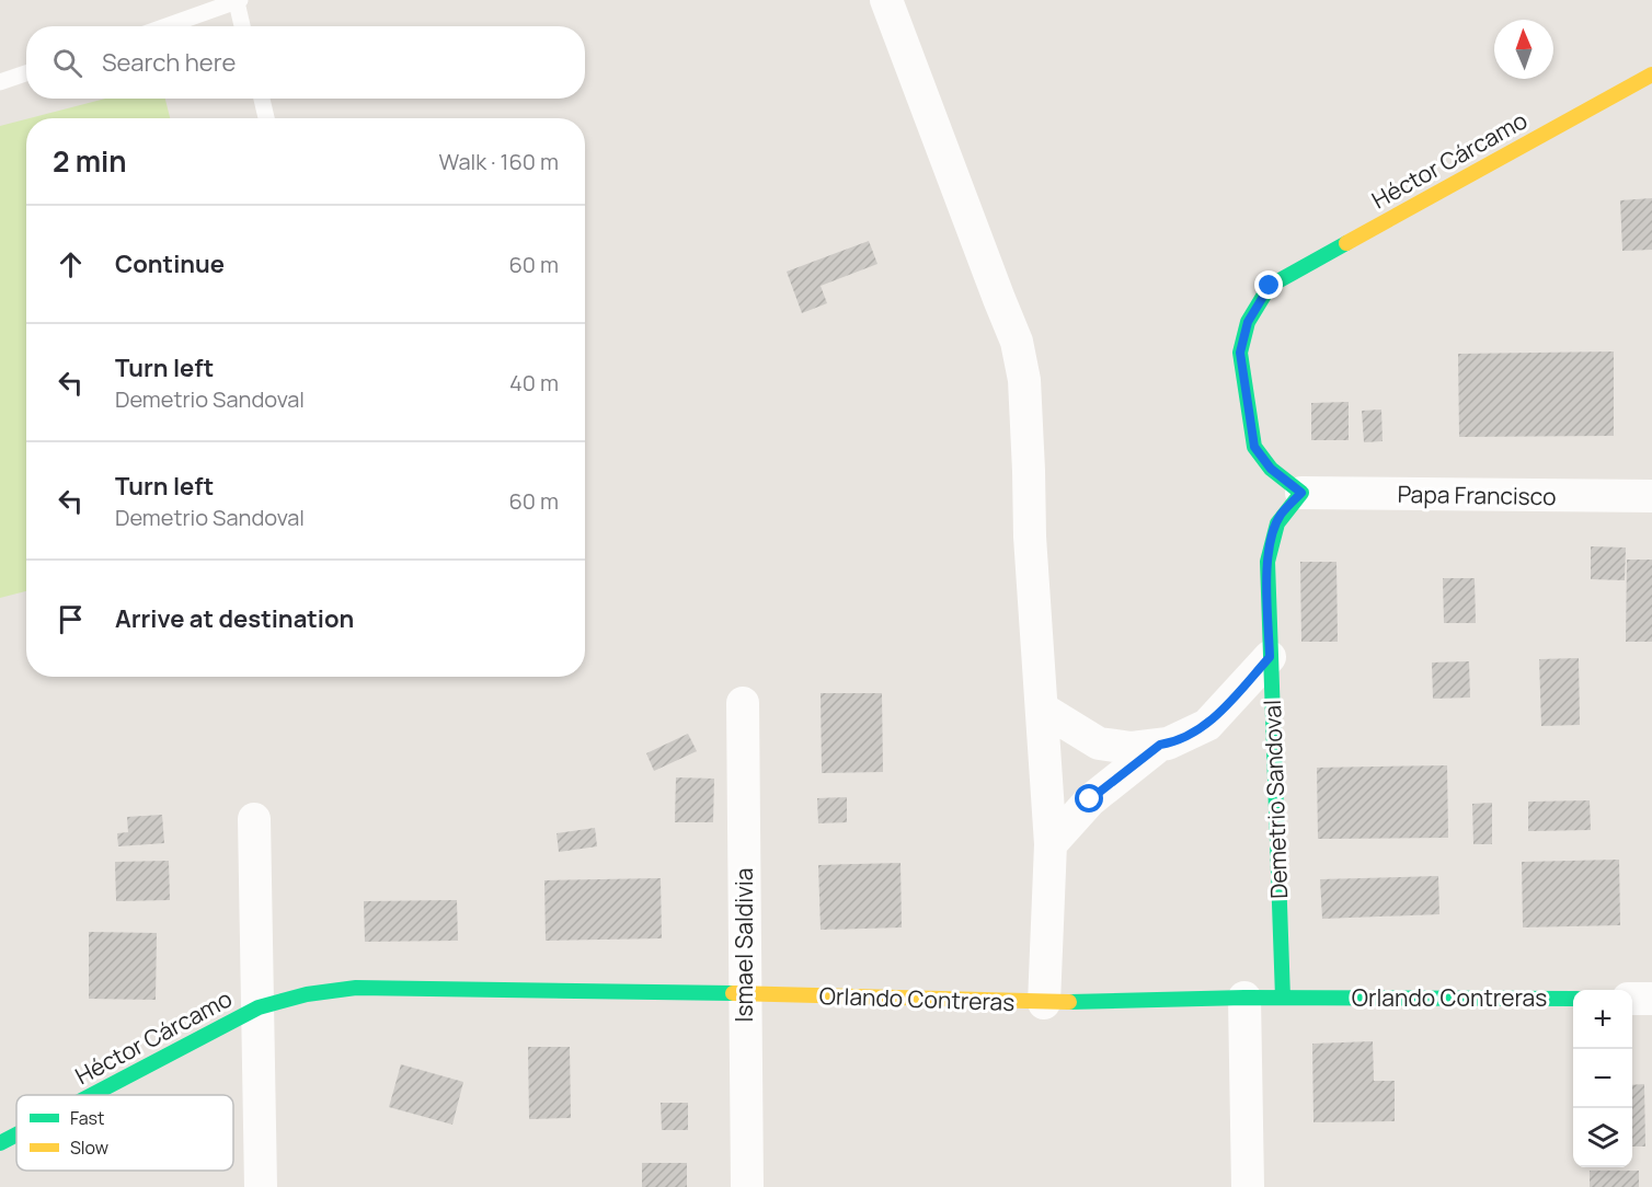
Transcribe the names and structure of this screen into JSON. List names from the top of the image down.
{
  "streets": {
    "street": [
      "Héctor Cárcamo",
      "Papa Francisco",
      "Demetrio Sandoval",
      "Ismael Saldivia",
      "Orlando Contreras"
    ]
  },
  "crossings": [
    ["Héctor Cárcamo", "Papa Francisco"],
    ["Héctor Cárcamo", "Demetrio Sandoval"],
    ["Héctor Cárcamo", "Orlando Contreras"],
    ["Papa Francisco", "Demetrio Sandoval"],
    ["Demetrio Sandoval", "Orlando Contreras"],
    ["Ismael Saldivia", "Orlando Contreras"]
  ],
  "legend": ["Fast", "Slow"],
  "north": "top",
  "page": {
    "search": "Search here",
    "heading": ["2 min", "Walk · 160 m"],
    "list": [
      ["Continue", "60 m"],
      ["Turn left", "Demetrio Sandoval", "40 m"],
      ["Turn left", "Demetrio Sandoval", "60 m"],
      "Arrive at destination"
    ],
    "map_buttons": ["+", "−"]
  }
}
